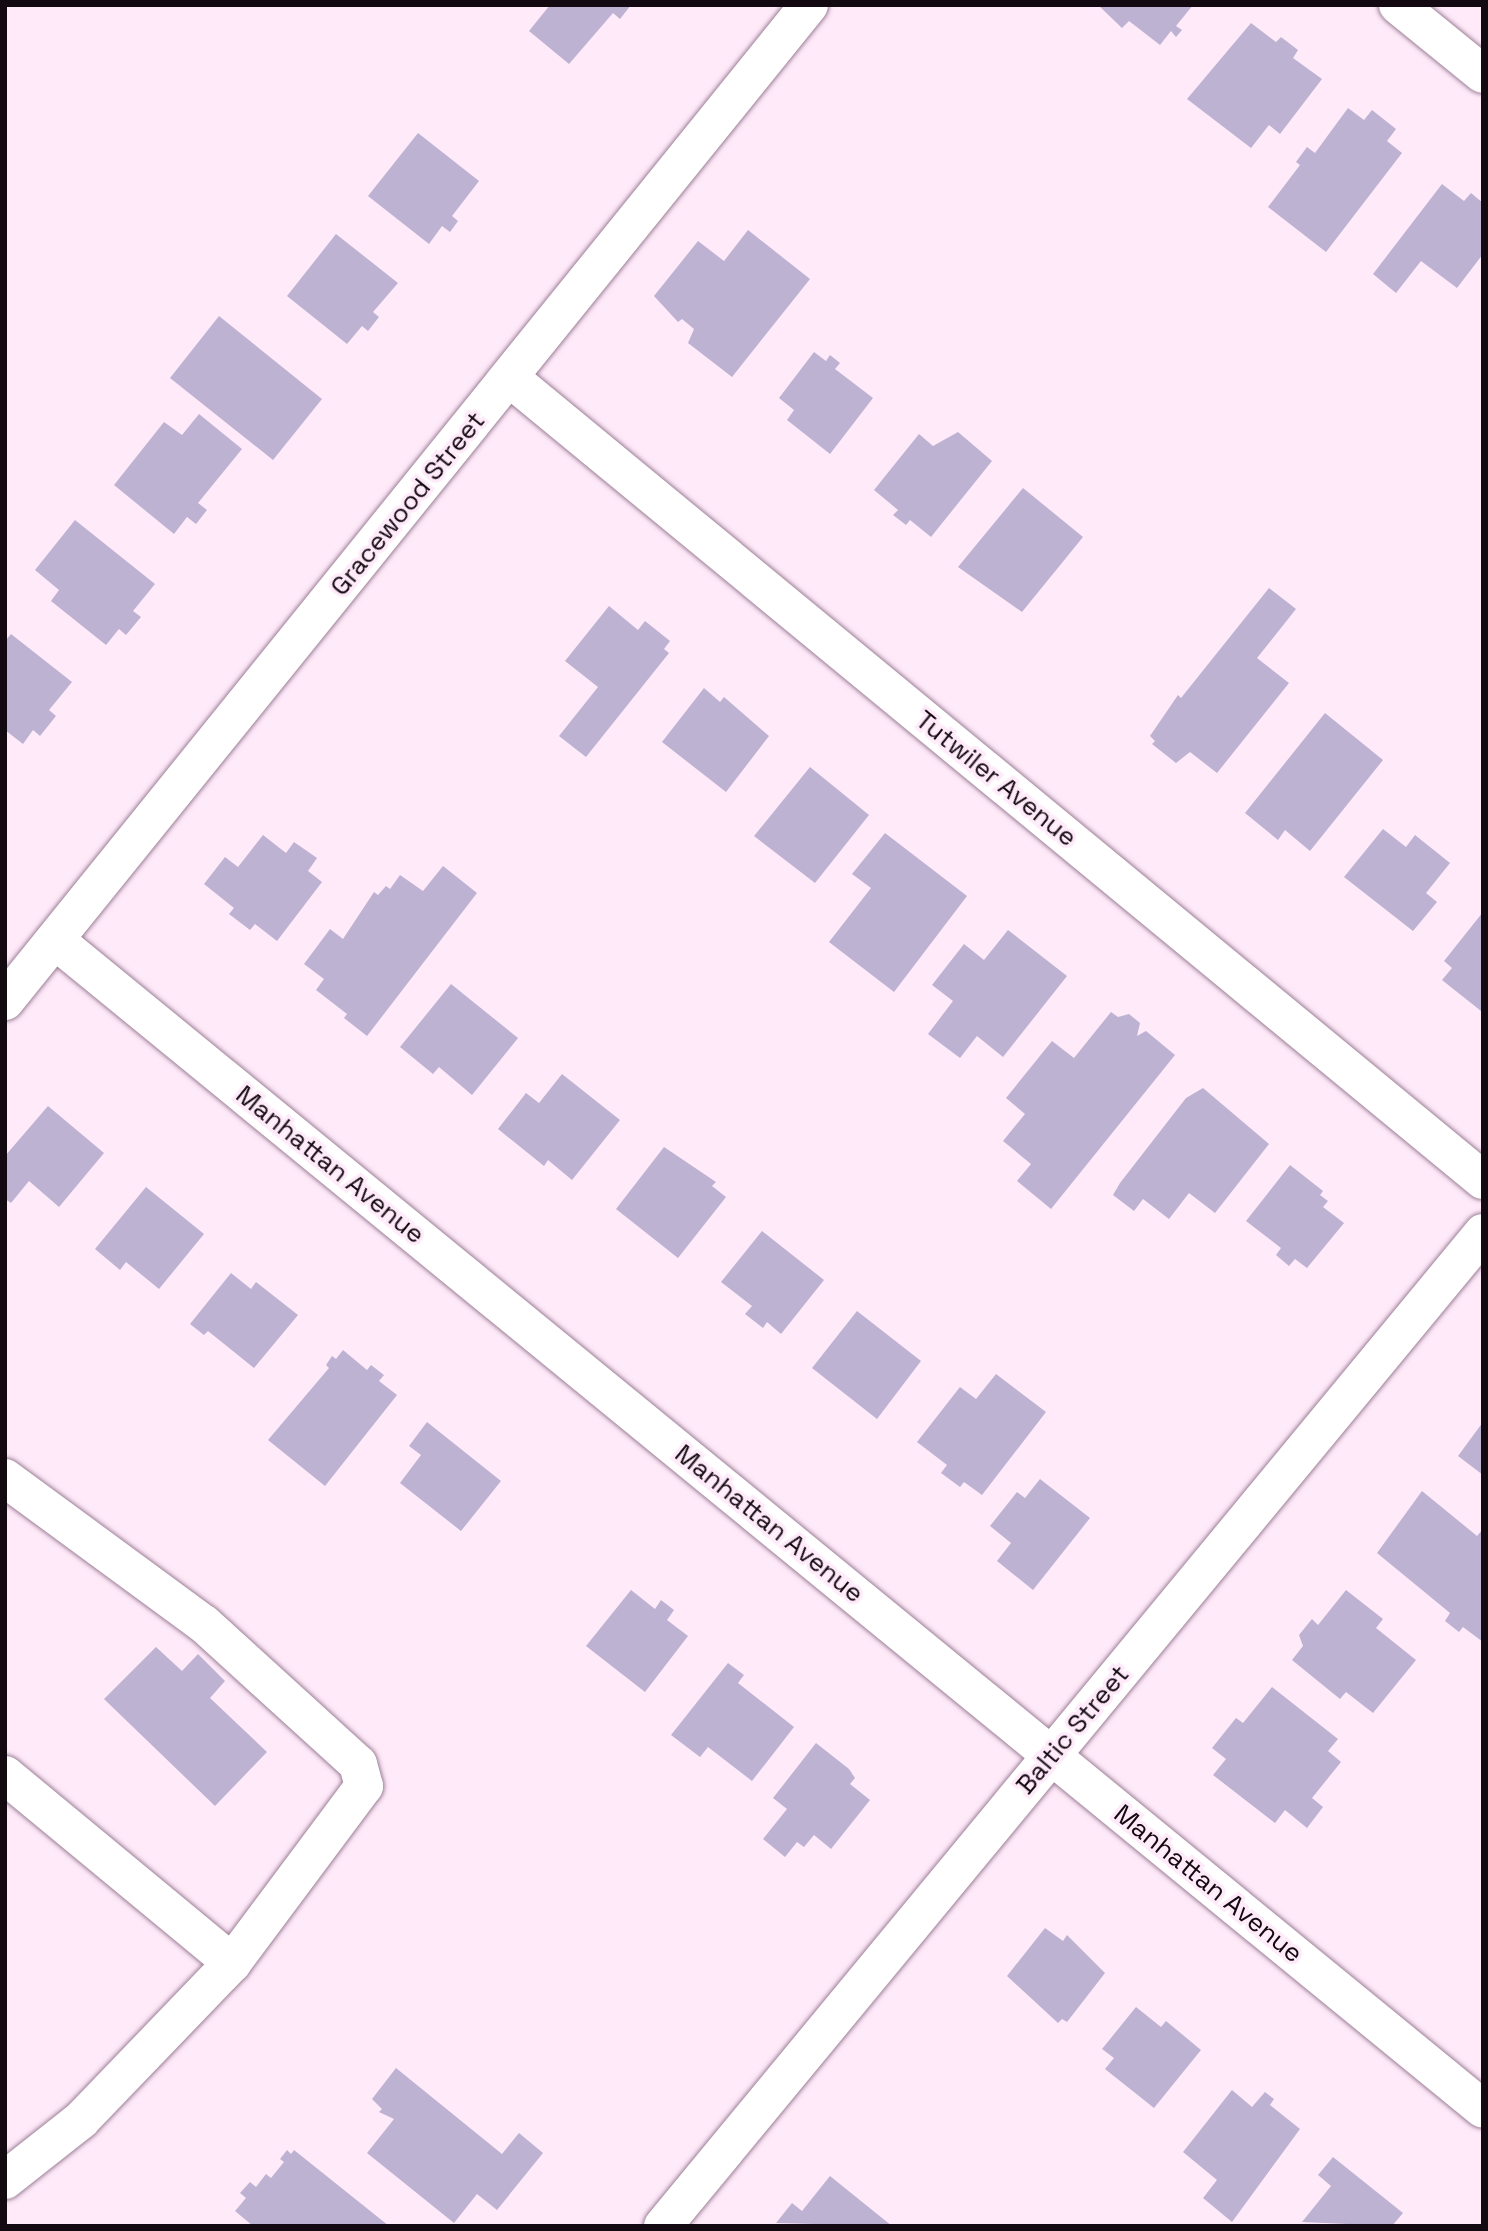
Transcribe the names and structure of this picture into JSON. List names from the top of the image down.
{
  "streets": {
    "street": [
      "Gracewood Street",
      "Tutwiler Avenue",
      "Manhattan Avenue",
      "Baltic Street"
    ]
  },
  "crossings": [
    ["Gracewood Street", "Tutwiler Avenue"],
    ["Gracewood Street", "Manhattan Avenue"],
    ["Manhattan Avenue", "Baltic Street"]
  ]
}
